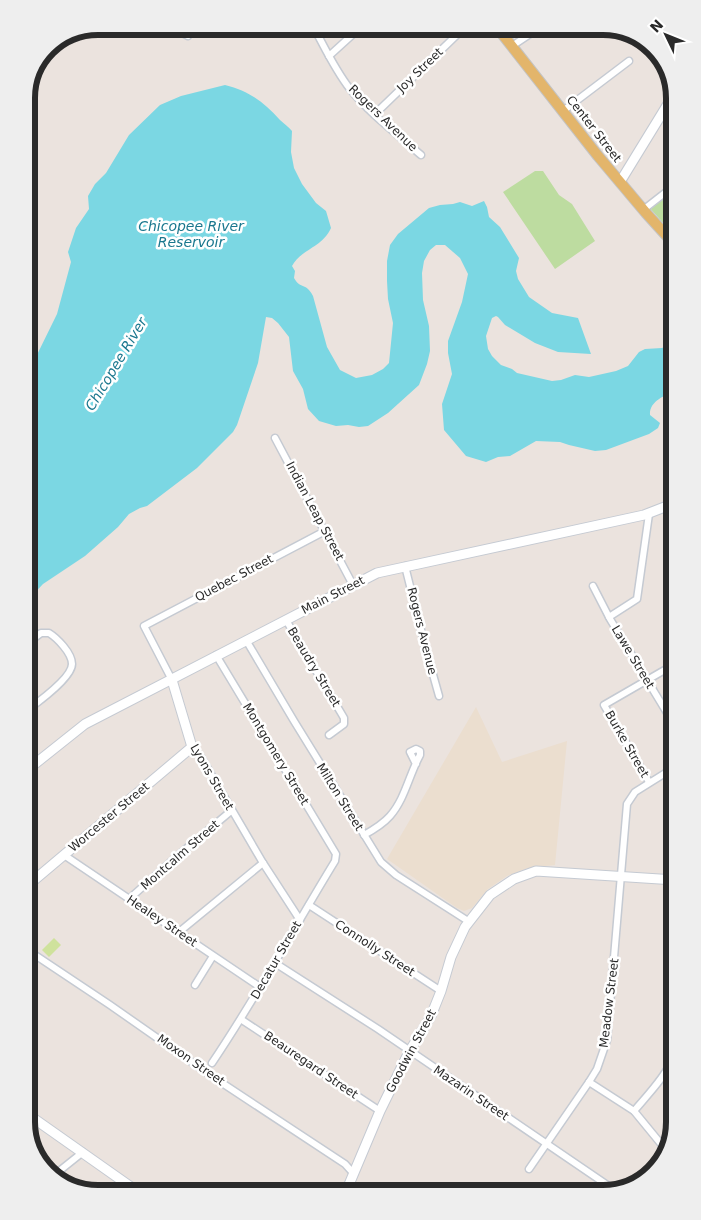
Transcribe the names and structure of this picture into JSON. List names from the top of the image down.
{
  "streets": {
    "main road": [
      "Center Street",
      "Main Street",
      "Lyons Street",
      "Worcester Street",
      "Goodwin Street"
    ],
    "street": [
      "Joy Street",
      "Rogers Avenue",
      "Indian Leap Street",
      "Quebec Street",
      "Lawe Street",
      "Beaudry Street",
      "Burke Street",
      "Montgomery Street",
      "Milton Street",
      "Montcalm Street",
      "Healey Street",
      "Connolly Street",
      "Decatur Street",
      "Meadow Street",
      "Moxon Street",
      "Beauregard Street",
      "Mazarin Street"
    ]
  },
  "crossings": [
    ["Joy Street", "Rogers Avenue"],
    ["Rogers Avenue", "Main Street"],
    ["Indian Leap Street", "Quebec Street"],
    ["Indian Leap Street", "Main Street"],
    ["Quebec Street", "Lyons Street"],
    ["Main Street", "Beaudry Street"],
    ["Main Street", "Montgomery Street"],
    ["Main Street", "Lyons Street"],
    ["Main Street", "Milton Street"],
    ["Lawe Street", "Burke Street"],
    ["Burke Street", "Meadow Street"],
    ["Montgomery Street", "Decatur Street"],
    ["Lyons Street", "Worcester Street"],
    ["Lyons Street", "Montcalm Street"],
    ["Lyons Street", "Decatur Street"],
    ["Milton Street", "Goodwin Street"],
    ["Worcester Street", "Healey Street"],
    ["Montcalm Street", "Healey Street"],
    ["Healey Street", "Decatur Street"],
    ["Connolly Street", "Decatur Street"],
    ["Connolly Street", "Goodwin Street"],
    ["Decatur Street", "Beauregard Street"],
    ["Decatur Street", "Mazarin Street"],
    ["Meadow Street", "Goodwin Street"],
    ["Meadow Street", "Mazarin Street"],
    ["Goodwin Street", "Moxon Street"],
    ["Goodwin Street", "Beauregard Street"],
    ["Goodwin Street", "Mazarin Street"]
  ],
  "water": ["Chicopee River Reservoir", "Chicopee River"],
  "north": "top left"
}
